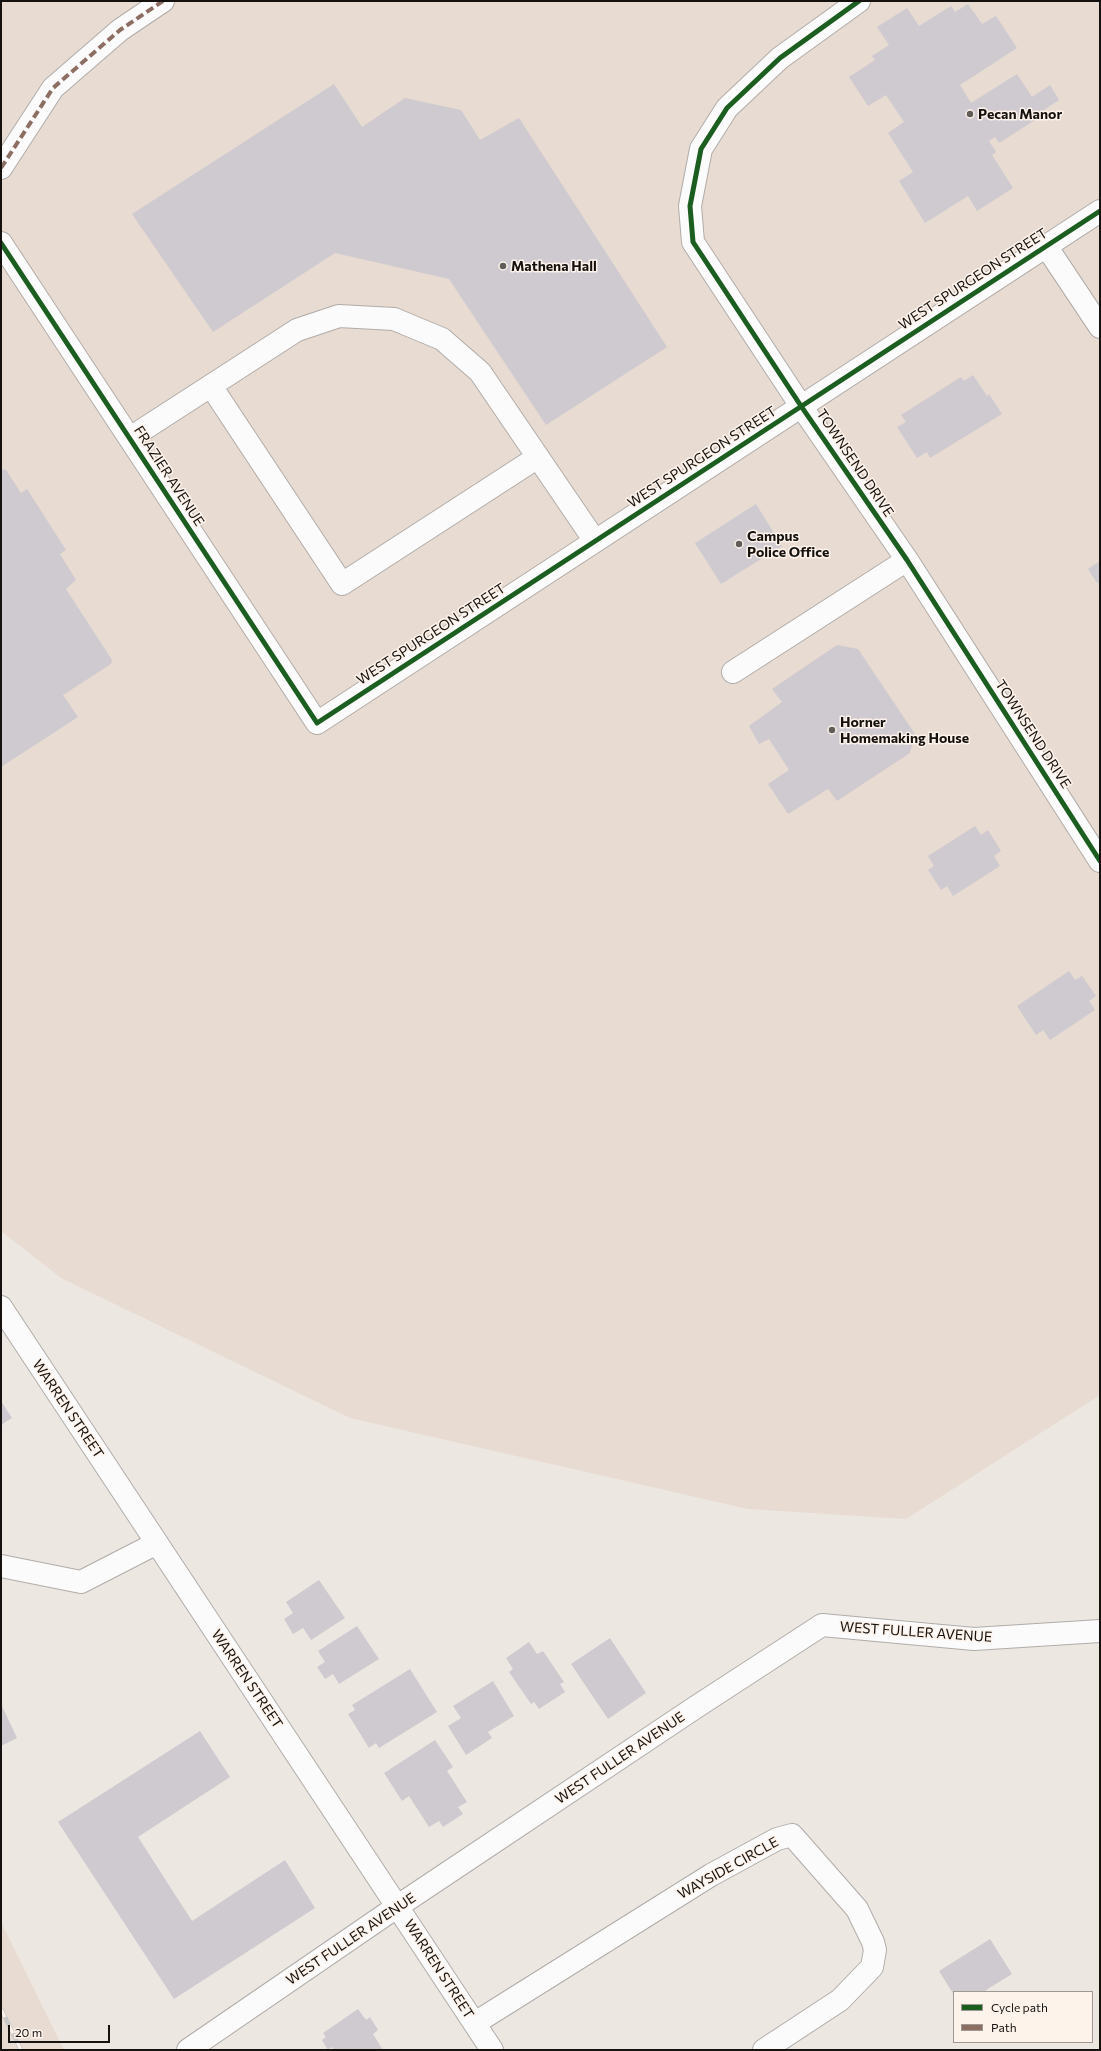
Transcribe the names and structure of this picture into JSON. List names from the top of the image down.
{
  "streets": {
    "street": [
      "WEST SPURGEON STREET",
      "TOWNSEND DRIVE",
      "FRAZIER AVENUE",
      "WARREN STREET",
      "WEST FULLER AVENUE",
      "WAYSIDE CIRCLE"
    ]
  },
  "crossings": [
    ["WEST SPURGEON STREET", "TOWNSEND DRIVE"],
    ["WEST SPURGEON STREET", "FRAZIER AVENUE"],
    ["WARREN STREET", "WEST FULLER AVENUE"],
    ["WARREN STREET", "WAYSIDE CIRCLE"]
  ],
  "places": [
    "Pecan Manor",
    "Mathena Hall",
    "Campus Police Office",
    "Horner Homemaking House"
  ],
  "legend": ["Cycle path", "Path"],
  "scale_bar": "20 m"
}
